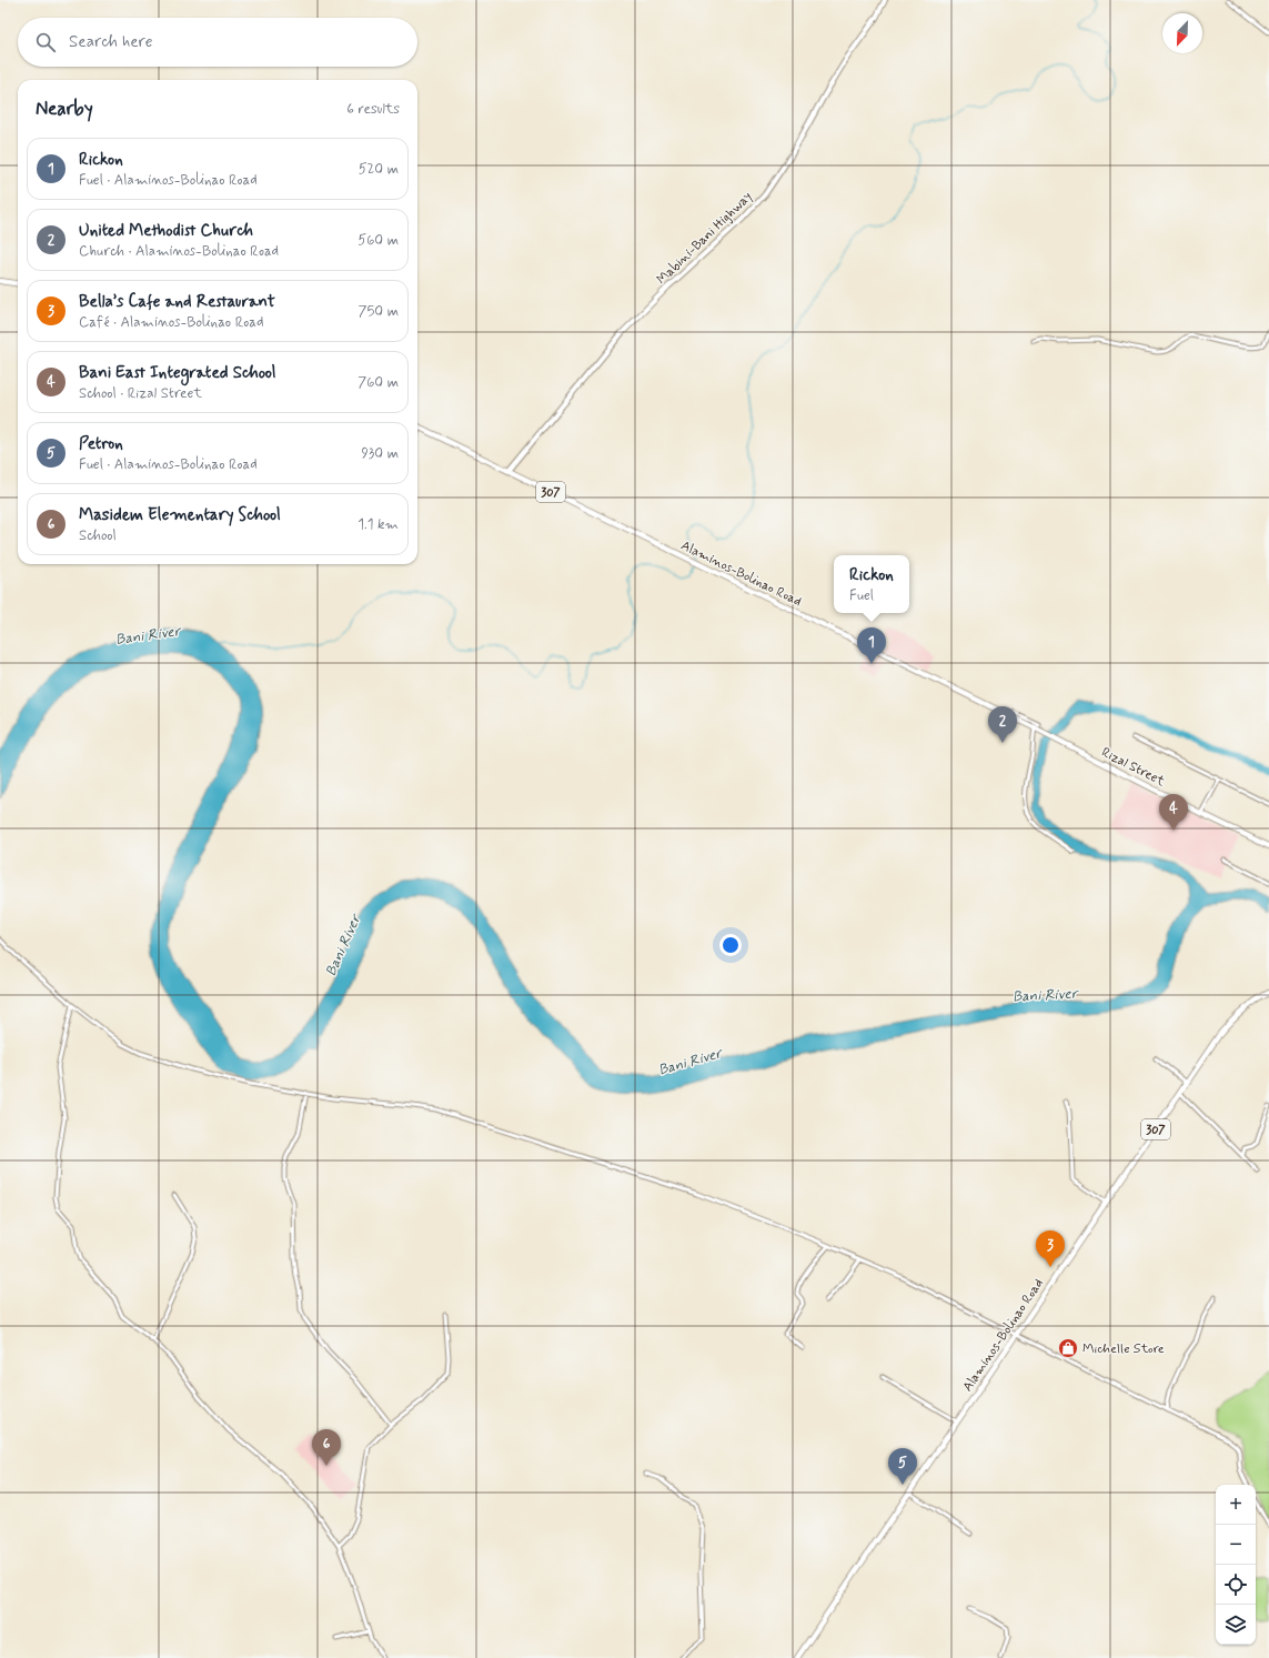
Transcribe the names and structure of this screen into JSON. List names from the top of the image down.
{
  "streets": {
    "main road": [
      "Mabini-Bani Highway",
      "307",
      "Alaminos-Bolinao Road",
      "Rizal Street"
    ]
  },
  "crossings": [
    ["Mabini-Bani Highway", "Alaminos-Bolinao Road"],
    ["Alaminos-Bolinao Road", "Rizal Street"]
  ],
  "water": ["Bani River"],
  "places": {
    "shop": ["Michelle Store"]
  },
  "north": "bottom left",
  "page": {
    "search": "Search here",
    "heading": ["Nearby", "6 results"],
    "list": [
      {
        "mark": "1",
        "name": "Rickon",
        "note": "Fuel · Alaminos-Bolinao Road",
        "value": "520 m"
      },
      {
        "mark": "2",
        "name": "United Methodist Church",
        "note": "Church · Alaminos-Bolinao Road",
        "value": "560 m"
      },
      {
        "mark": "3",
        "name": "Bella’s Cafe and Restaurant",
        "note": "Café · Alaminos-Bolinao Road",
        "value": "750 m"
      },
      {
        "mark": "4",
        "name": "Bani East Integrated School",
        "note": "School · Rizal Street",
        "value": "760 m"
      },
      {
        "mark": "5",
        "name": "Petron",
        "note": "Fuel · Alaminos-Bolinao Road",
        "value": "930 m"
      },
      {
        "mark": "6",
        "name": "Masidem Elementary School",
        "note": "School",
        "value": "1.1 km"
      }
    ],
    "popup": ["Rickon", "Fuel"],
    "pins": [
      "1",
      "2",
      "4",
      "3",
      "6",
      "5"
    ],
    "map_buttons": ["+", "−"]
  }
}
